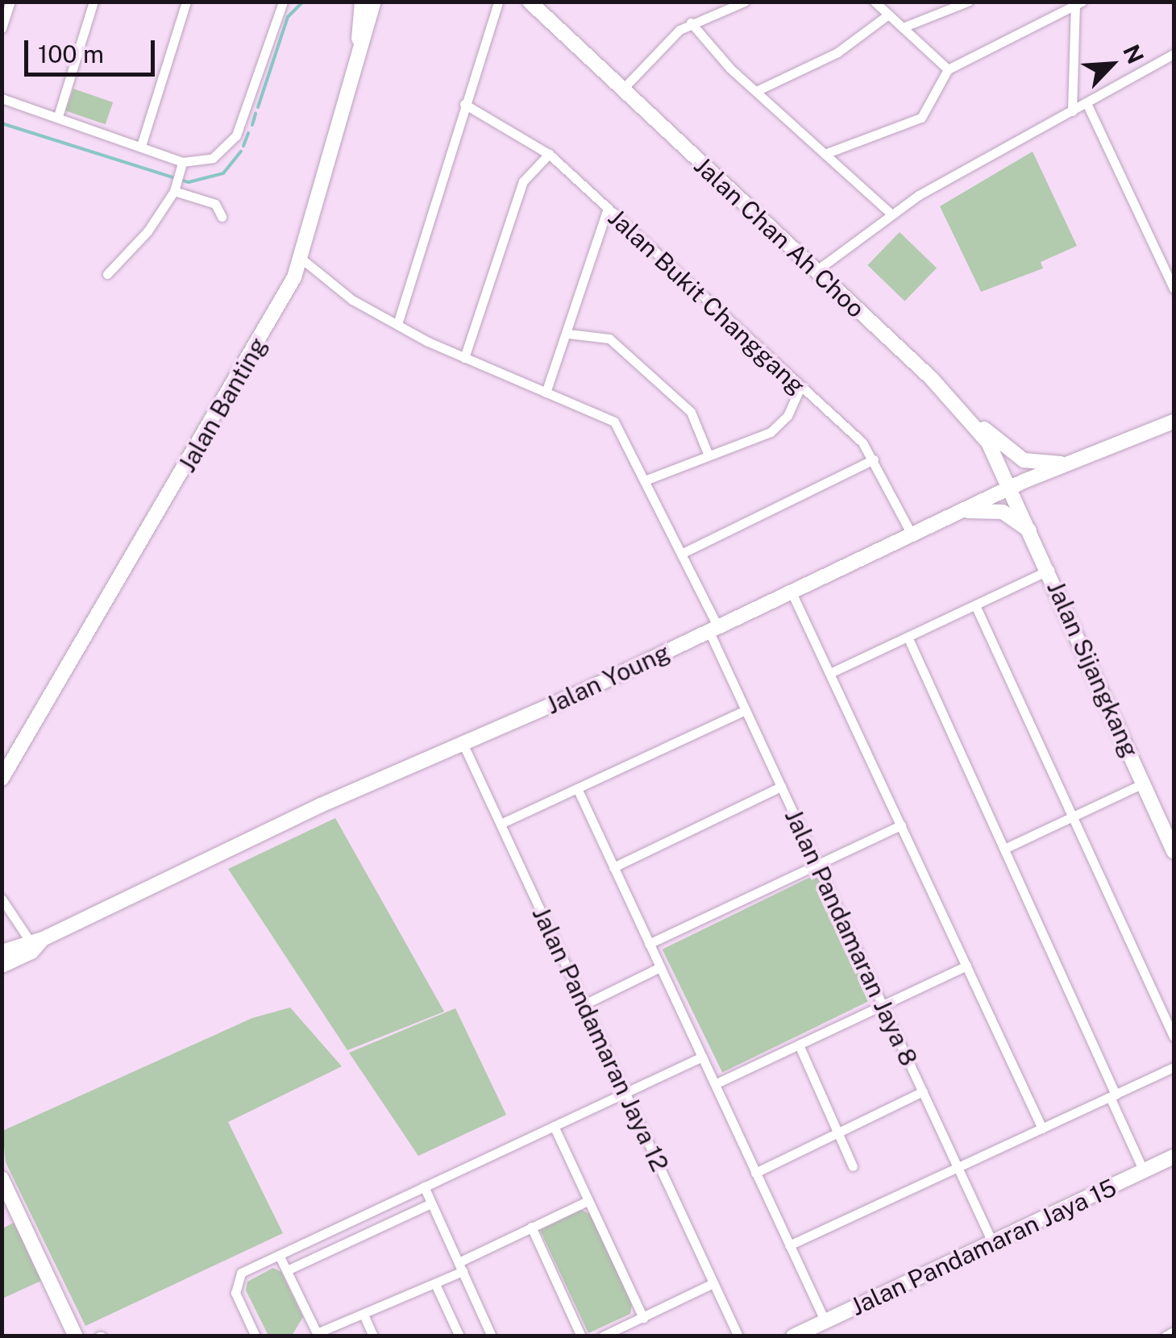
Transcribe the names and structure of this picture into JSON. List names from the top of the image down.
{
  "streets": {
    "main road": [
      "Jalan Chan Ah Choo",
      "Jalan Banting",
      "Jalan Sijangkang",
      "Jalan Young",
      "Jalan Pandamaran Jaya 15"
    ],
    "street": ["Jalan Bukit Changgang", "Jalan Pandamaran Jaya 8", "Jalan Pandamaran Jaya 12"]
  },
  "crossings": [
    ["Jalan Chan Ah Choo", "Jalan Sijangkang"],
    ["Jalan Chan Ah Choo", "Jalan Young"],
    ["Jalan Bukit Changgang", "Jalan Young"],
    ["Jalan Banting", "Jalan Pandamaran Jaya 8"],
    ["Jalan Sijangkang", "Jalan Young"],
    ["Jalan Young", "Jalan Pandamaran Jaya 8"],
    ["Jalan Young", "Jalan Pandamaran Jaya 12"],
    ["Jalan Pandamaran Jaya 8", "Jalan Pandamaran Jaya 15"]
  ],
  "scale_bar": "100 m",
  "north": "top right"
}
